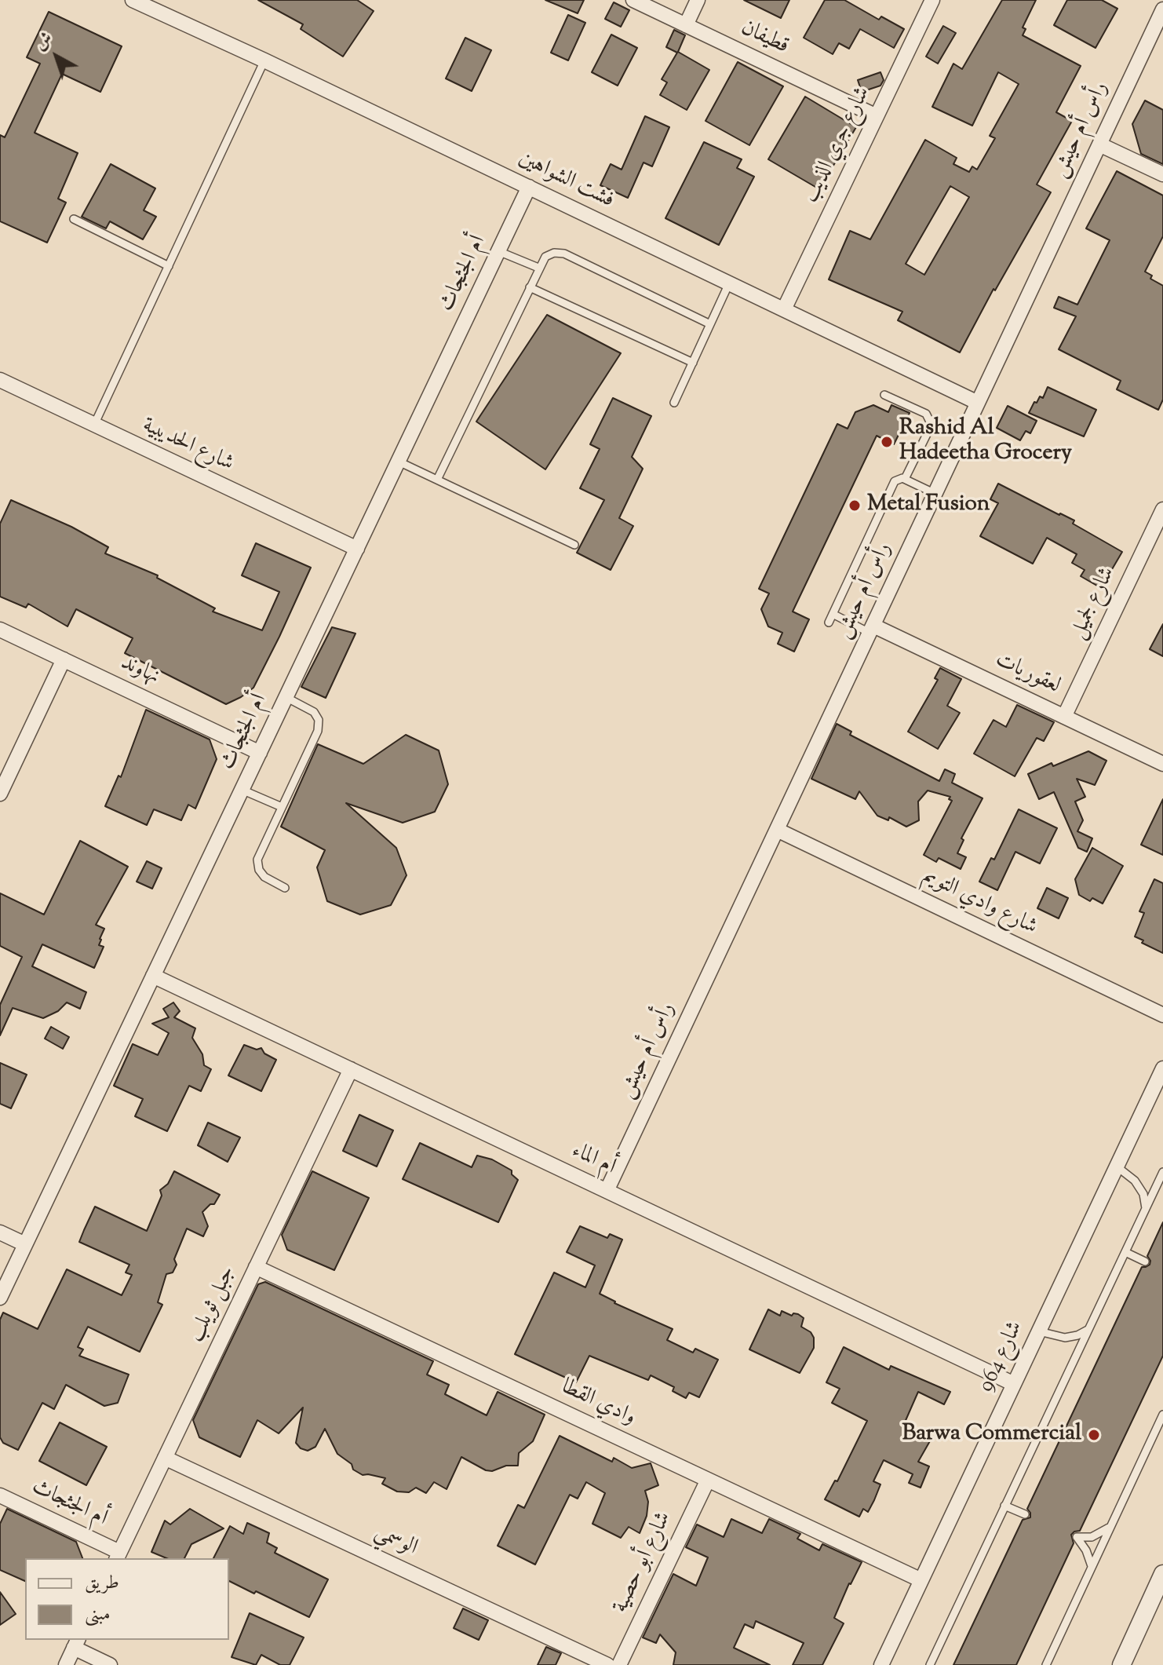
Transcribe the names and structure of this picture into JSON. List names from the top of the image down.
{
  "streets": {
    "street": [
      "قطيفان",
      "رأس أم حيش",
      "شارع جري الذيب",
      "فشت الشواهين",
      "أم الجثجاث",
      "شارع الحديبية",
      "شارع لجميل",
      "نهاوند",
      "لعقوريات",
      "شارع وادي التويم",
      "أم الماء",
      "جبل ثويلب",
      "شارع 964",
      "وادي القطا",
      "الوسمي",
      "شارع أبو حصية"
    ]
  },
  "crossings": [
    ["قطيفان", "شارع جري الذيب"],
    ["رأس أم حيش", "فشت الشواهين"],
    ["رأس أم حيش", "لعقوريات"],
    ["رأس أم حيش", "شارع وادي التويم"],
    ["رأس أم حيش", "أم الماء"],
    ["شارع جري الذيب", "فشت الشواهين"],
    ["فشت الشواهين", "أم الجثجاث"],
    ["أم الجثجاث", "شارع الحديبية"],
    ["أم الجثجاث", "نهاوند"],
    ["أم الجثجاث", "أم الماء"],
    ["أم الجثجاث", "جبل ثويلب"],
    ["شارع لجميل", "لعقوريات"],
    ["أم الماء", "جبل ثويلب"],
    ["أم الماء", "شارع 964"],
    ["جبل ثويلب", "وادي القطا"],
    ["جبل ثويلب", "الوسمي"],
    ["شارع 964", "وادي القطا"],
    ["وادي القطا", "شارع أبو حصية"]
  ],
  "places": ["Rashid Al Hadeetha Grocery", "Metal Fusion", "Barwa Commercial"],
  "legend": ["طريق", "مبنى"],
  "north": "top left"
}
